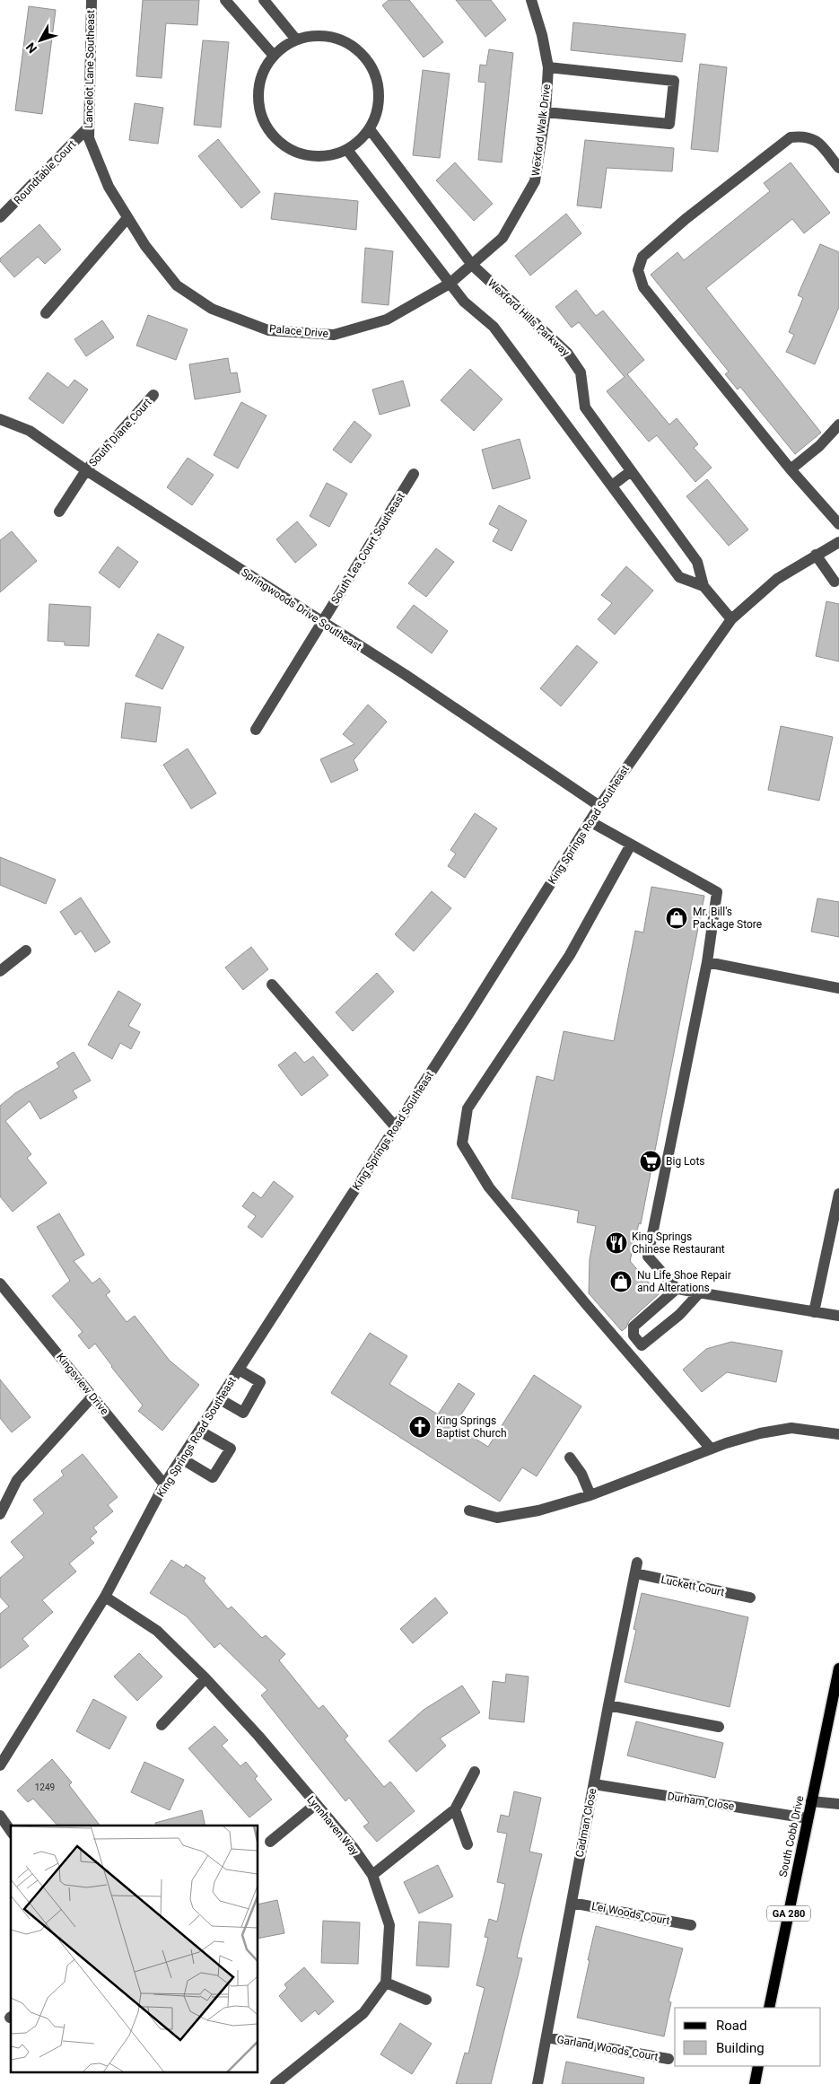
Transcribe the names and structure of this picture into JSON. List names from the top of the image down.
{
  "streets": {
    "main road": ["South Cobb Drive", "GA 280"],
    "street": [
      "Lancelot Lane Southeast",
      "Wexford Walk Drive",
      "Roundtable Court",
      "Wexford Hills Parkway",
      "Palace Drive",
      "South Diane Court",
      "South Lea Court Southeast",
      "Springwoods Drive Southeast",
      "King Springs Road Southeast",
      "Kingsview Drive",
      "Luckett Court",
      "Durham Close",
      "Cadman Close",
      "Lynnhaven Way",
      "Lei Woods Court",
      "Garland Woods Court"
    ]
  },
  "crossings": [
    ["Lancelot Lane Southeast", "Roundtable Court"],
    ["Lancelot Lane Southeast", "Palace Drive"],
    ["Wexford Walk Drive", "Wexford Hills Parkway"],
    ["Wexford Walk Drive", "Palace Drive"],
    ["Wexford Hills Parkway", "Palace Drive"],
    ["Wexford Hills Parkway", "King Springs Road Southeast"],
    ["South Diane Court", "Springwoods Drive Southeast"],
    ["South Lea Court Southeast", "Springwoods Drive Southeast"],
    ["Springwoods Drive Southeast", "King Springs Road Southeast"],
    ["King Springs Road Southeast", "Kingsview Drive"],
    ["King Springs Road Southeast", "Lynnhaven Way"],
    ["Luckett Court", "Cadman Close"],
    ["Durham Close", "Cadman Close"],
    ["Durham Close", "South Cobb Drive"],
    ["Cadman Close", "Lei Woods Court"],
    ["Cadman Close", "Garland Woods Court"]
  ],
  "places": {
    "shop": ["Mr. Bill's Package Store", "Nu Life Shoe Repair and Alterations"],
    "supermarket": ["Big Lots"],
    "restaurant": ["King Springs Chinese Restaurant"],
    "church": ["King Springs Baptist Church"]
  },
  "house_numbers": ["1249"],
  "legend": ["Road", "Building"],
  "north": "bottom left"
}
